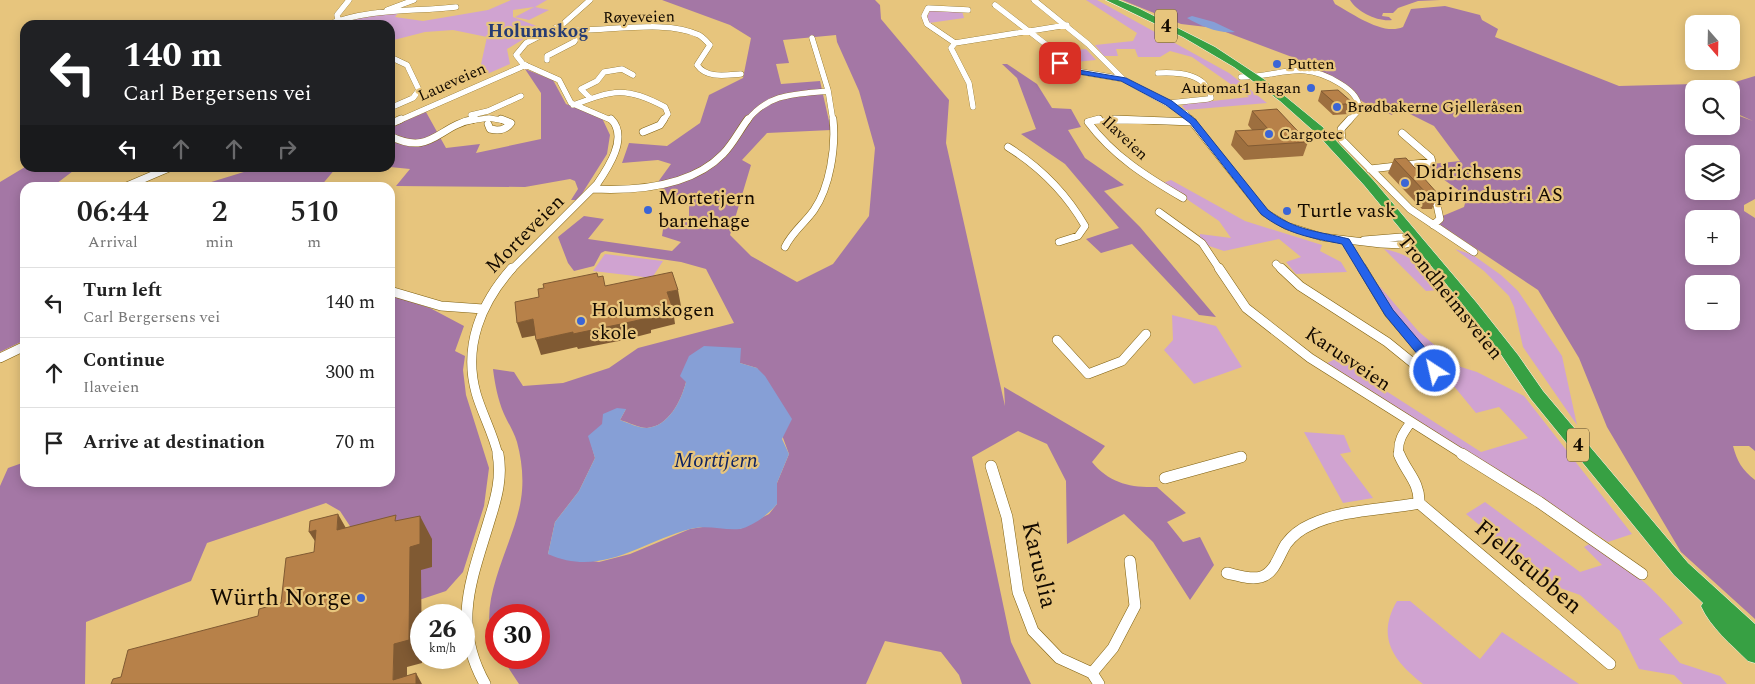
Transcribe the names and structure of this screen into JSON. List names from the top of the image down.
{
  "streets": {
    "highway": ["4", "Trondheimsveien"],
    "street": [
      "Røyeveien",
      "Laueveien",
      "Ilaveien",
      "Morteveien",
      "Karusveien",
      "Karuslia",
      "Fjellstubben"
    ]
  },
  "districts": ["Holumskog"],
  "water": ["Morttjern"],
  "places": [
    "Putten",
    "Automat1 Hagan",
    "Brødbakerne Gjelleråsen",
    "Cargotec",
    "Didrichsens papirindustri AS",
    "Mortetjern barnehage",
    "Turtle vask",
    "Holumskogen skole",
    "Würth Norge"
  ],
  "north": "bottom",
  "page": {
    "map_buttons": ["+", "−"],
    "turn": ["140 m", "Carl Bergersens vei"],
    "eta": [
      "06:44",
      "Arrival",
      "2",
      "min",
      "510",
      "m"
    ],
    "list": [
      {
        "name": "Turn left",
        "note": "Carl Bergersens vei",
        "value": "140 m"
      },
      {
        "name": "Continue",
        "note": "Ilaveien",
        "value": "300 m"
      },
      {
        "name": "Arrive at destination",
        "value": "70 m"
      }
    ],
    "speed": "26 km/h",
    "limit": "30"
  }
}
